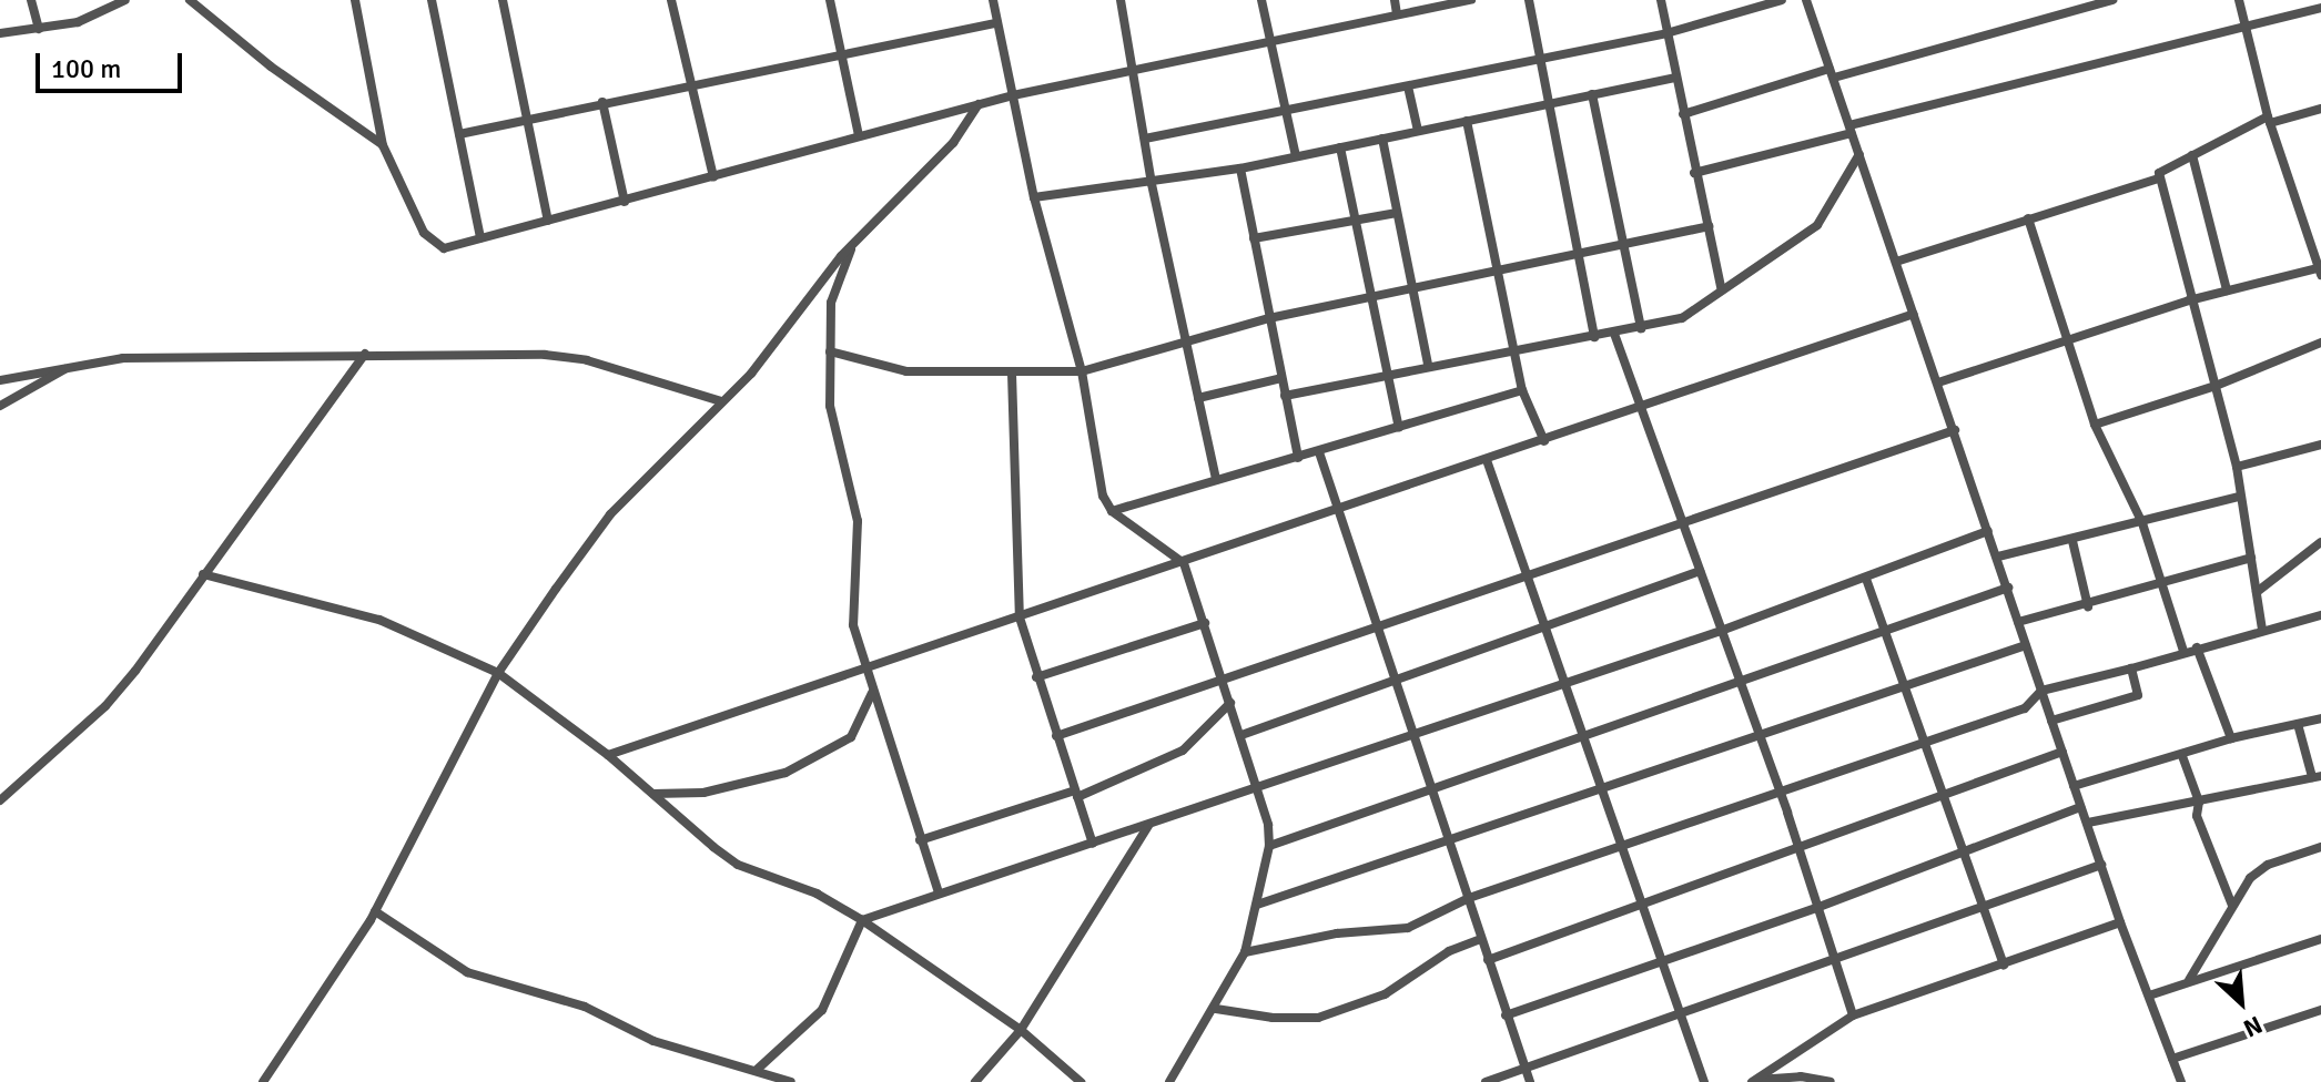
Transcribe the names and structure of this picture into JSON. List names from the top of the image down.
{
  "scale_bar": "100 m",
  "north": "bottom right"
}
